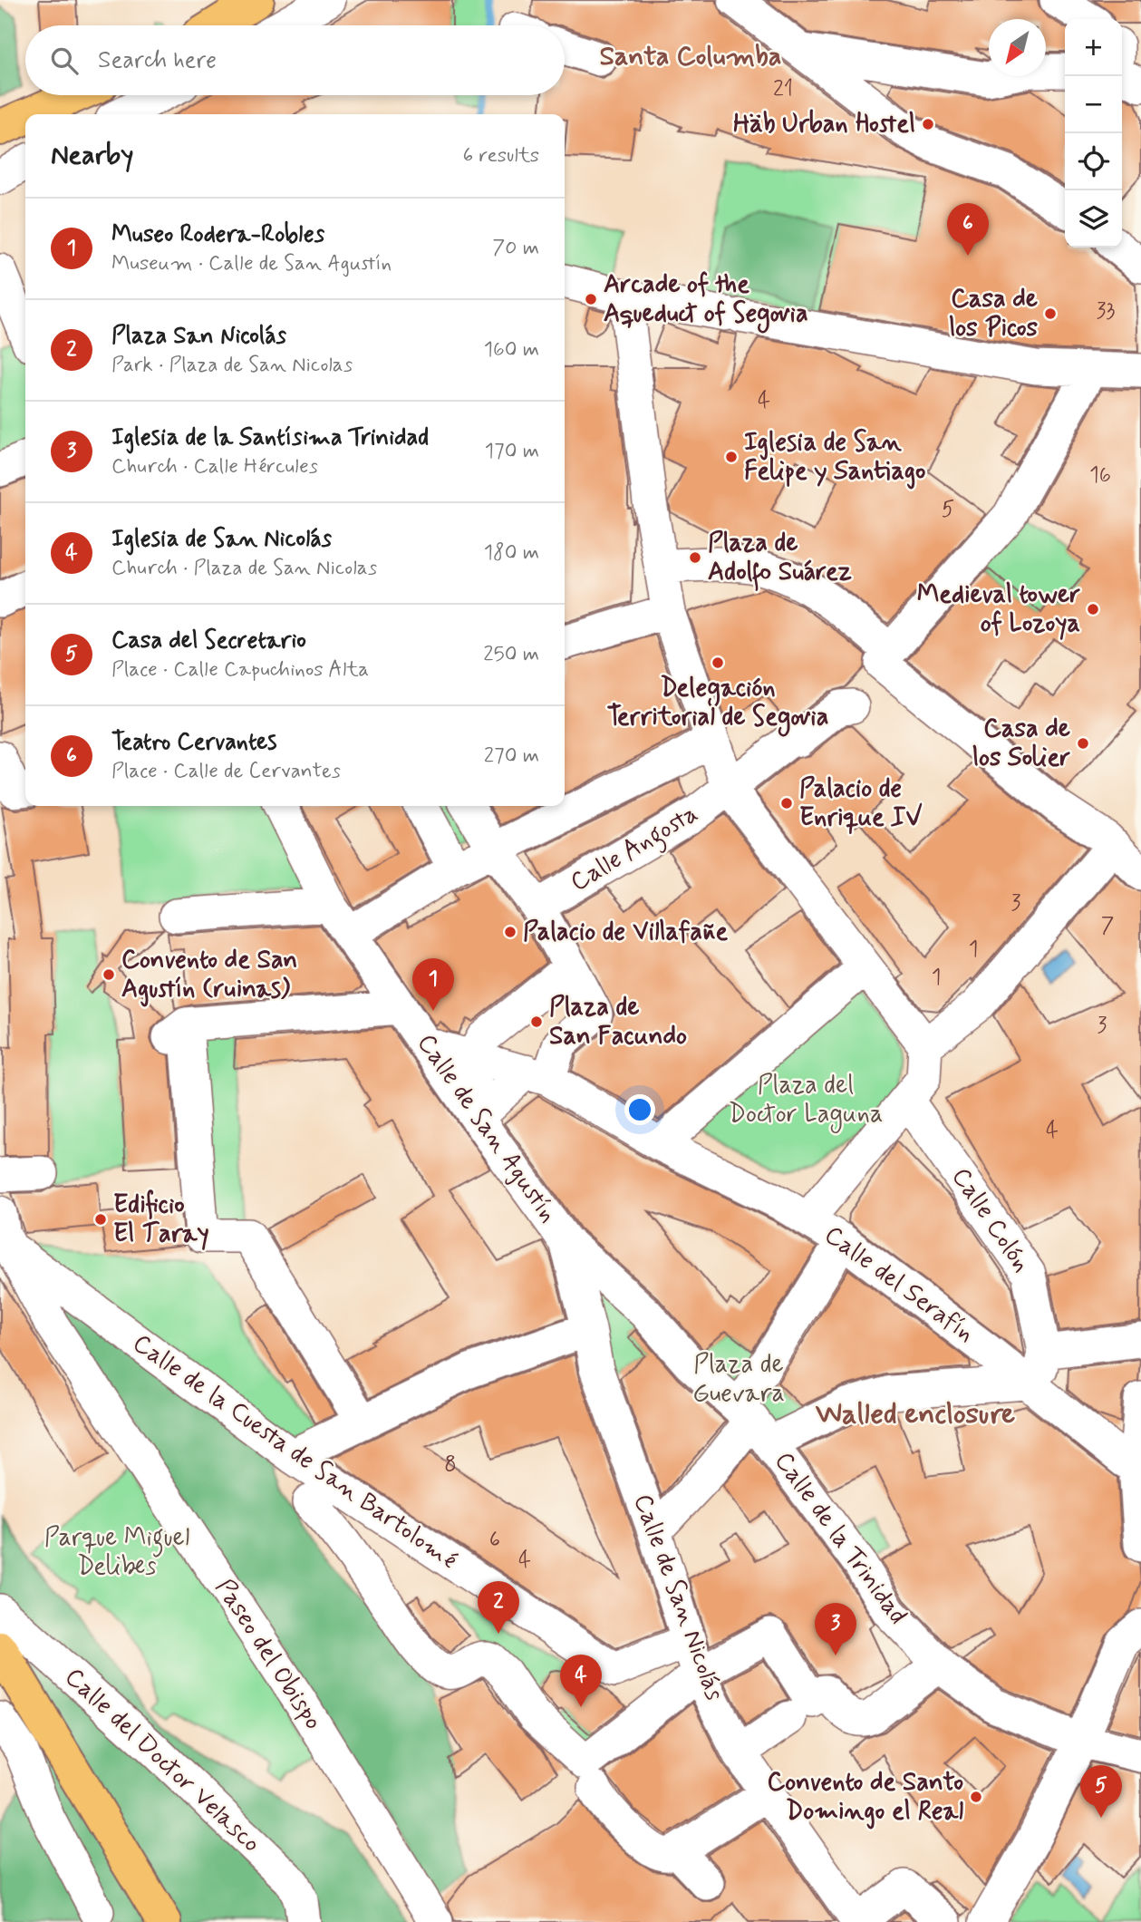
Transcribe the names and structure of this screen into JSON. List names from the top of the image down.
{
  "streets": {
    "street": [
      "Calle Angosta",
      "Calle de San Agustín",
      "Calle Colón",
      "Calle del Serafín",
      "Calle de la Cuesta de San Bartolomé",
      "Calle de la Trinidad",
      "Calle de San Nicolás",
      "Paseo del Obispo",
      "Calle del Doctor Velasco"
    ]
  },
  "crossings": [
    ["Calle de San Agustín", "Calle de la Trinidad"],
    ["Calle de San Agustín", "Calle de San Nicolás"],
    ["Calle de la Cuesta de San Bartolomé", "Calle de San Nicolás"],
    ["Calle de la Cuesta de San Bartolomé", "Paseo del Obispo"]
  ],
  "districts": ["Santa Columba", "Walled enclosure"],
  "parks": ["Plaza del Doctor Laguna", "Plaza de Guevara", "Parque Miguel Delibes"],
  "places": [
    "Häb Urban Hostel",
    "Arcade of the Aqueduct of Segovia",
    "Casa de los Picos",
    "Iglesia de San Felipe y Santiago",
    "Plaza de Adolfo Suárez",
    "Medieval tower of Lozoya",
    "Delegación Territorial de Segovia",
    "Casa de los Solier",
    "Palacio de Enrique IV",
    "Palacio de Villafañe",
    "Convento de San Agustín (ruinas)",
    "Plaza de San Facundo",
    "Edificio El Taray",
    "Convento de Santo Domingo el Real"
  ],
  "house_numbers": [
    "21",
    "33",
    "4",
    "16",
    "5",
    "3",
    "7",
    "1",
    "1",
    "3",
    "4",
    "8",
    "6",
    "4"
  ],
  "north": "bottom left",
  "page": {
    "map_buttons": ["+", "−"],
    "search": "Search here",
    "heading": ["Nearby", "6 results"],
    "list": [
      {
        "mark": "1",
        "name": "Museo Rodera-Robles",
        "note": "Museum · Calle de San Agustín",
        "value": "70 m"
      },
      {
        "mark": "2",
        "name": "Plaza San Nicolás",
        "note": "Park · Plaza de San Nicolas",
        "value": "160 m"
      },
      {
        "mark": "3",
        "name": "Iglesia de la Santísima Trinidad",
        "note": "Church · Calle Hércules",
        "value": "170 m"
      },
      {
        "mark": "4",
        "name": "Iglesia de San Nicolás",
        "note": "Church · Plaza de San Nicolas",
        "value": "180 m"
      },
      {
        "mark": "5",
        "name": "Casa del Secretario",
        "note": "Place · Calle Capuchinos Alta",
        "value": "250 m"
      },
      {
        "mark": "6",
        "name": "Teatro Cervantes",
        "note": "Place · Calle de Cervantes",
        "value": "270 m"
      }
    ],
    "pins": [
      "6",
      "1",
      "2",
      "3",
      "4",
      "5"
    ]
  }
}
